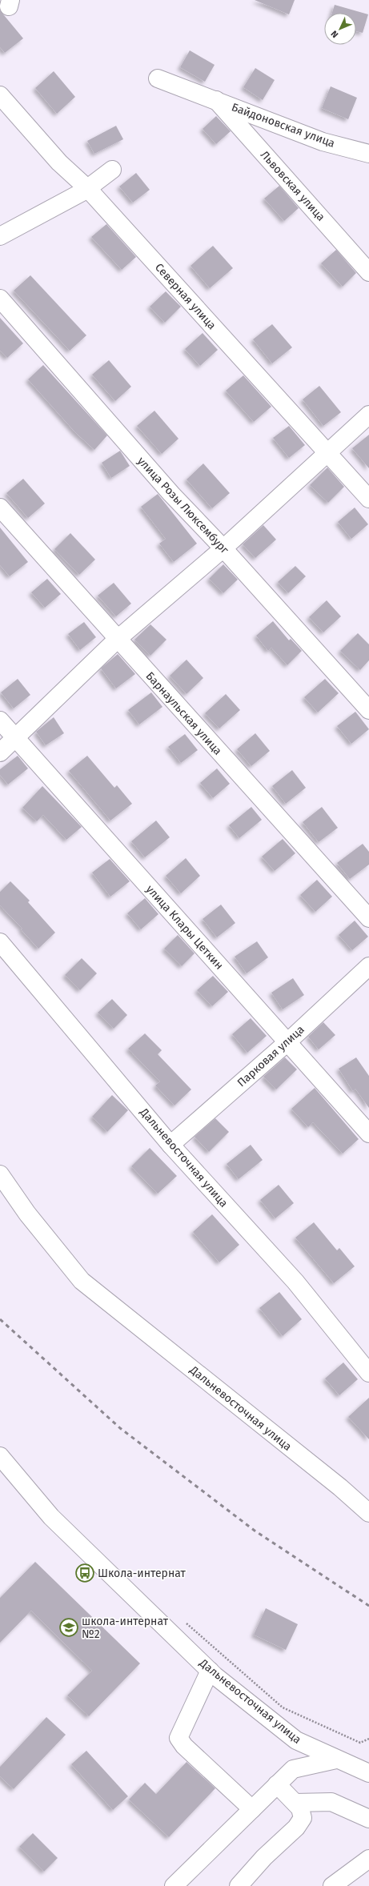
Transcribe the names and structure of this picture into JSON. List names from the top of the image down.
{
  "streets": {
    "street": [
      "Байдоновская улица",
      "Львовская улица",
      "Северная улица",
      "улица Розы Люксембург",
      "Барнаульская улица",
      "улица Клары Цеткин",
      "Парковая улица",
      "Дальневосточная улица"
    ]
  },
  "crossings": [
    ["Байдоновская улица", "Львовская улица"],
    ["улица Клары Цеткин", "Парковая улица"],
    ["Парковая улица", "Дальневосточная улица"]
  ],
  "places": {
    "bus stop": ["Школа-интернат"],
    "school or university": ["школа-интернат №2"]
  },
  "north": "bottom left"
}
